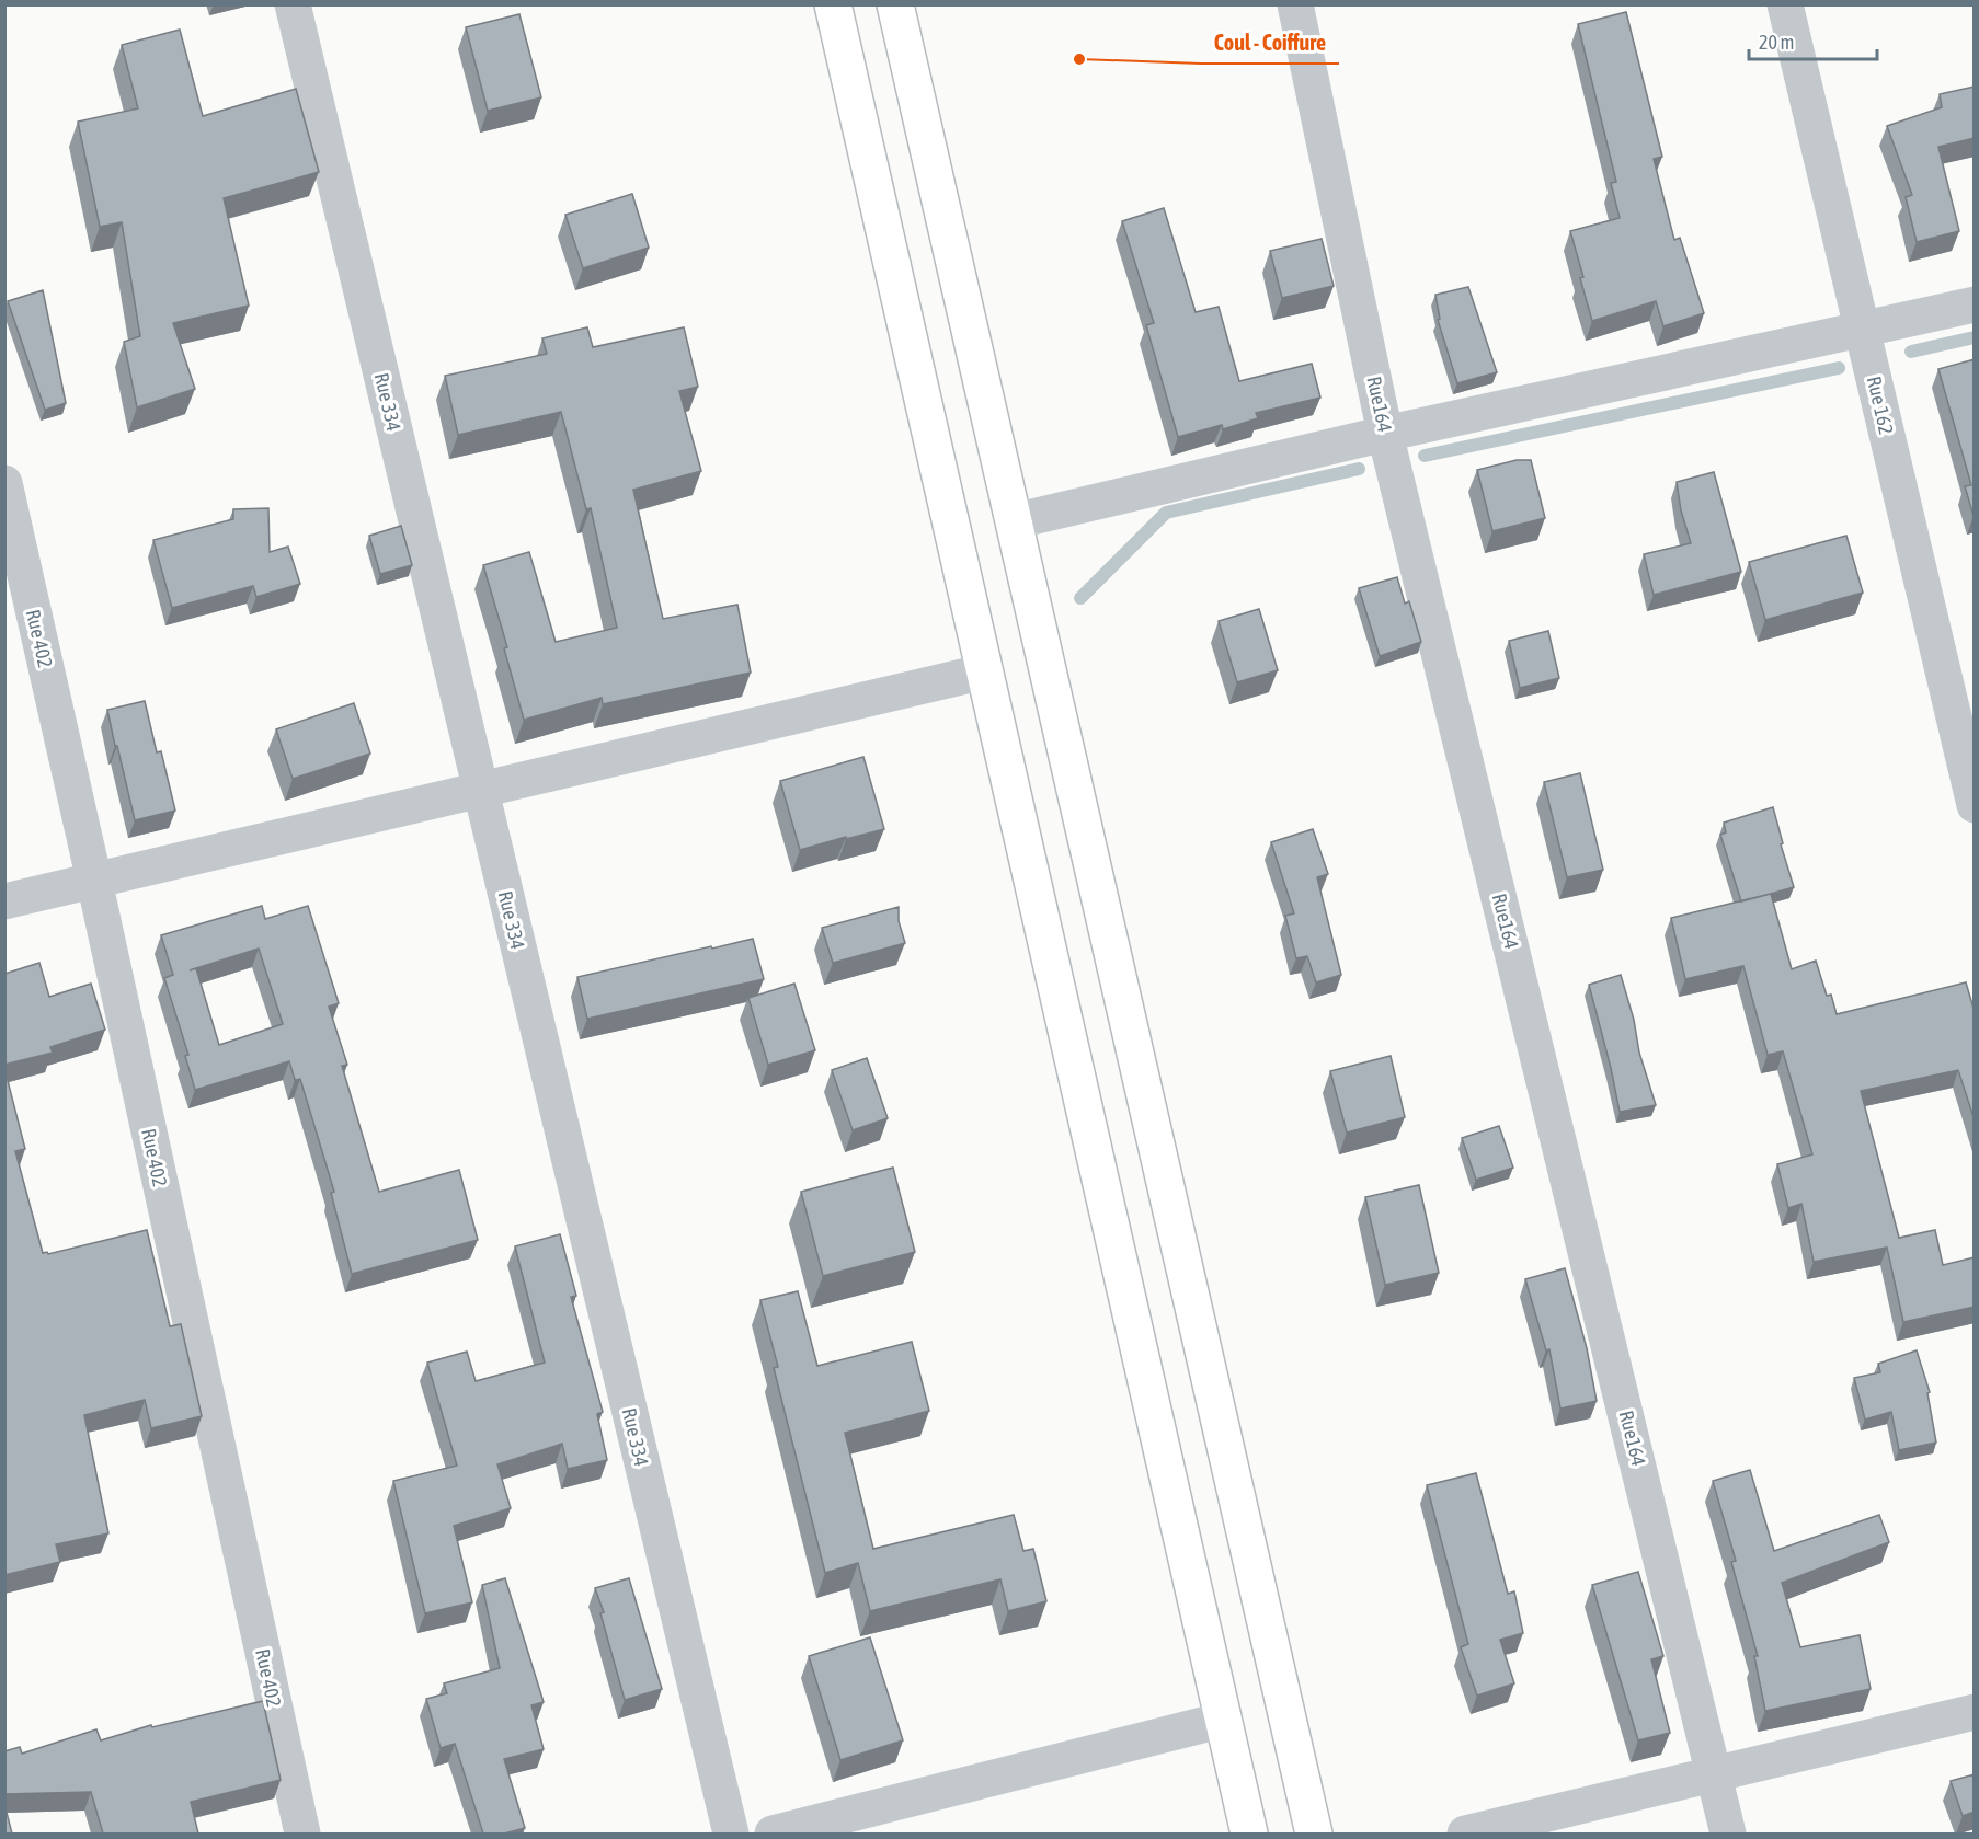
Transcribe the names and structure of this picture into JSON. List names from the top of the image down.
{
  "streets": {
    "street": [
      "Rue 334",
      "Rue164",
      "Rue 162",
      "Rue 402"
    ]
  },
  "places": ["Coul - Coiffure"],
  "scale_bar": "20 m"
}
